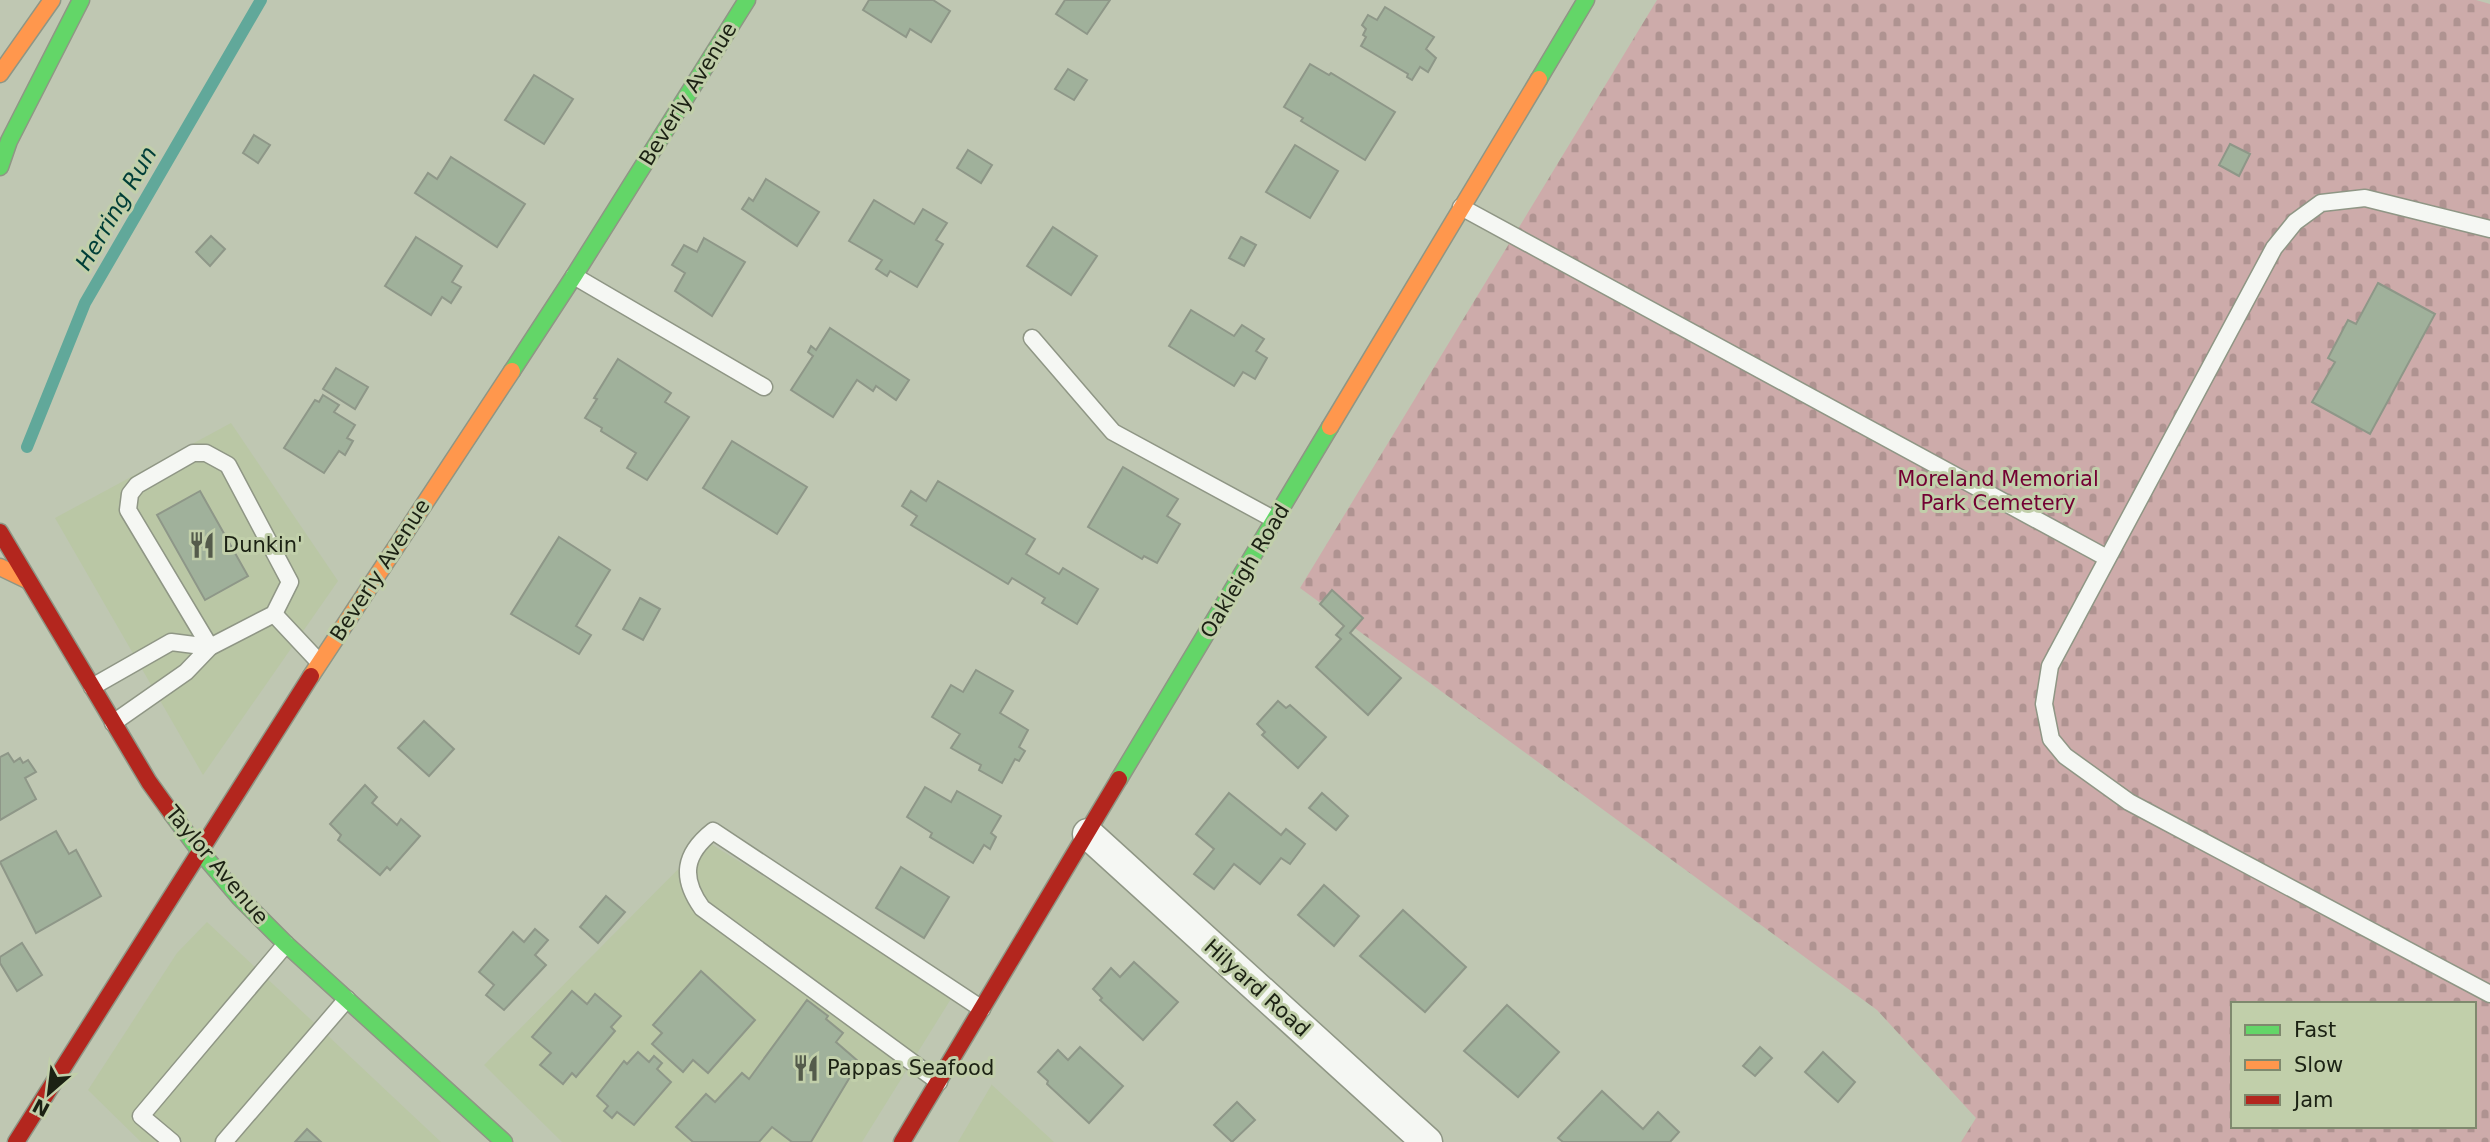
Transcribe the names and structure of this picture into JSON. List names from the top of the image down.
{
  "streets": {
    "street": [
      "Beverly Avenue",
      "Oakleigh Road",
      "Taylor Avenue",
      "Hilyard Road"
    ]
  },
  "crossings": [
    ["Beverly Avenue", "Taylor Avenue"],
    ["Oakleigh Road", "Hilyard Road"]
  ],
  "water": ["Herring Run"],
  "parks": ["Moreland Memorial Park Cemetery"],
  "places": {
    "restaurant": ["Dunkin'", "Pappas Seafood"]
  },
  "legend": ["Fast", "Slow", "Jam"],
  "north": "bottom left"
}
